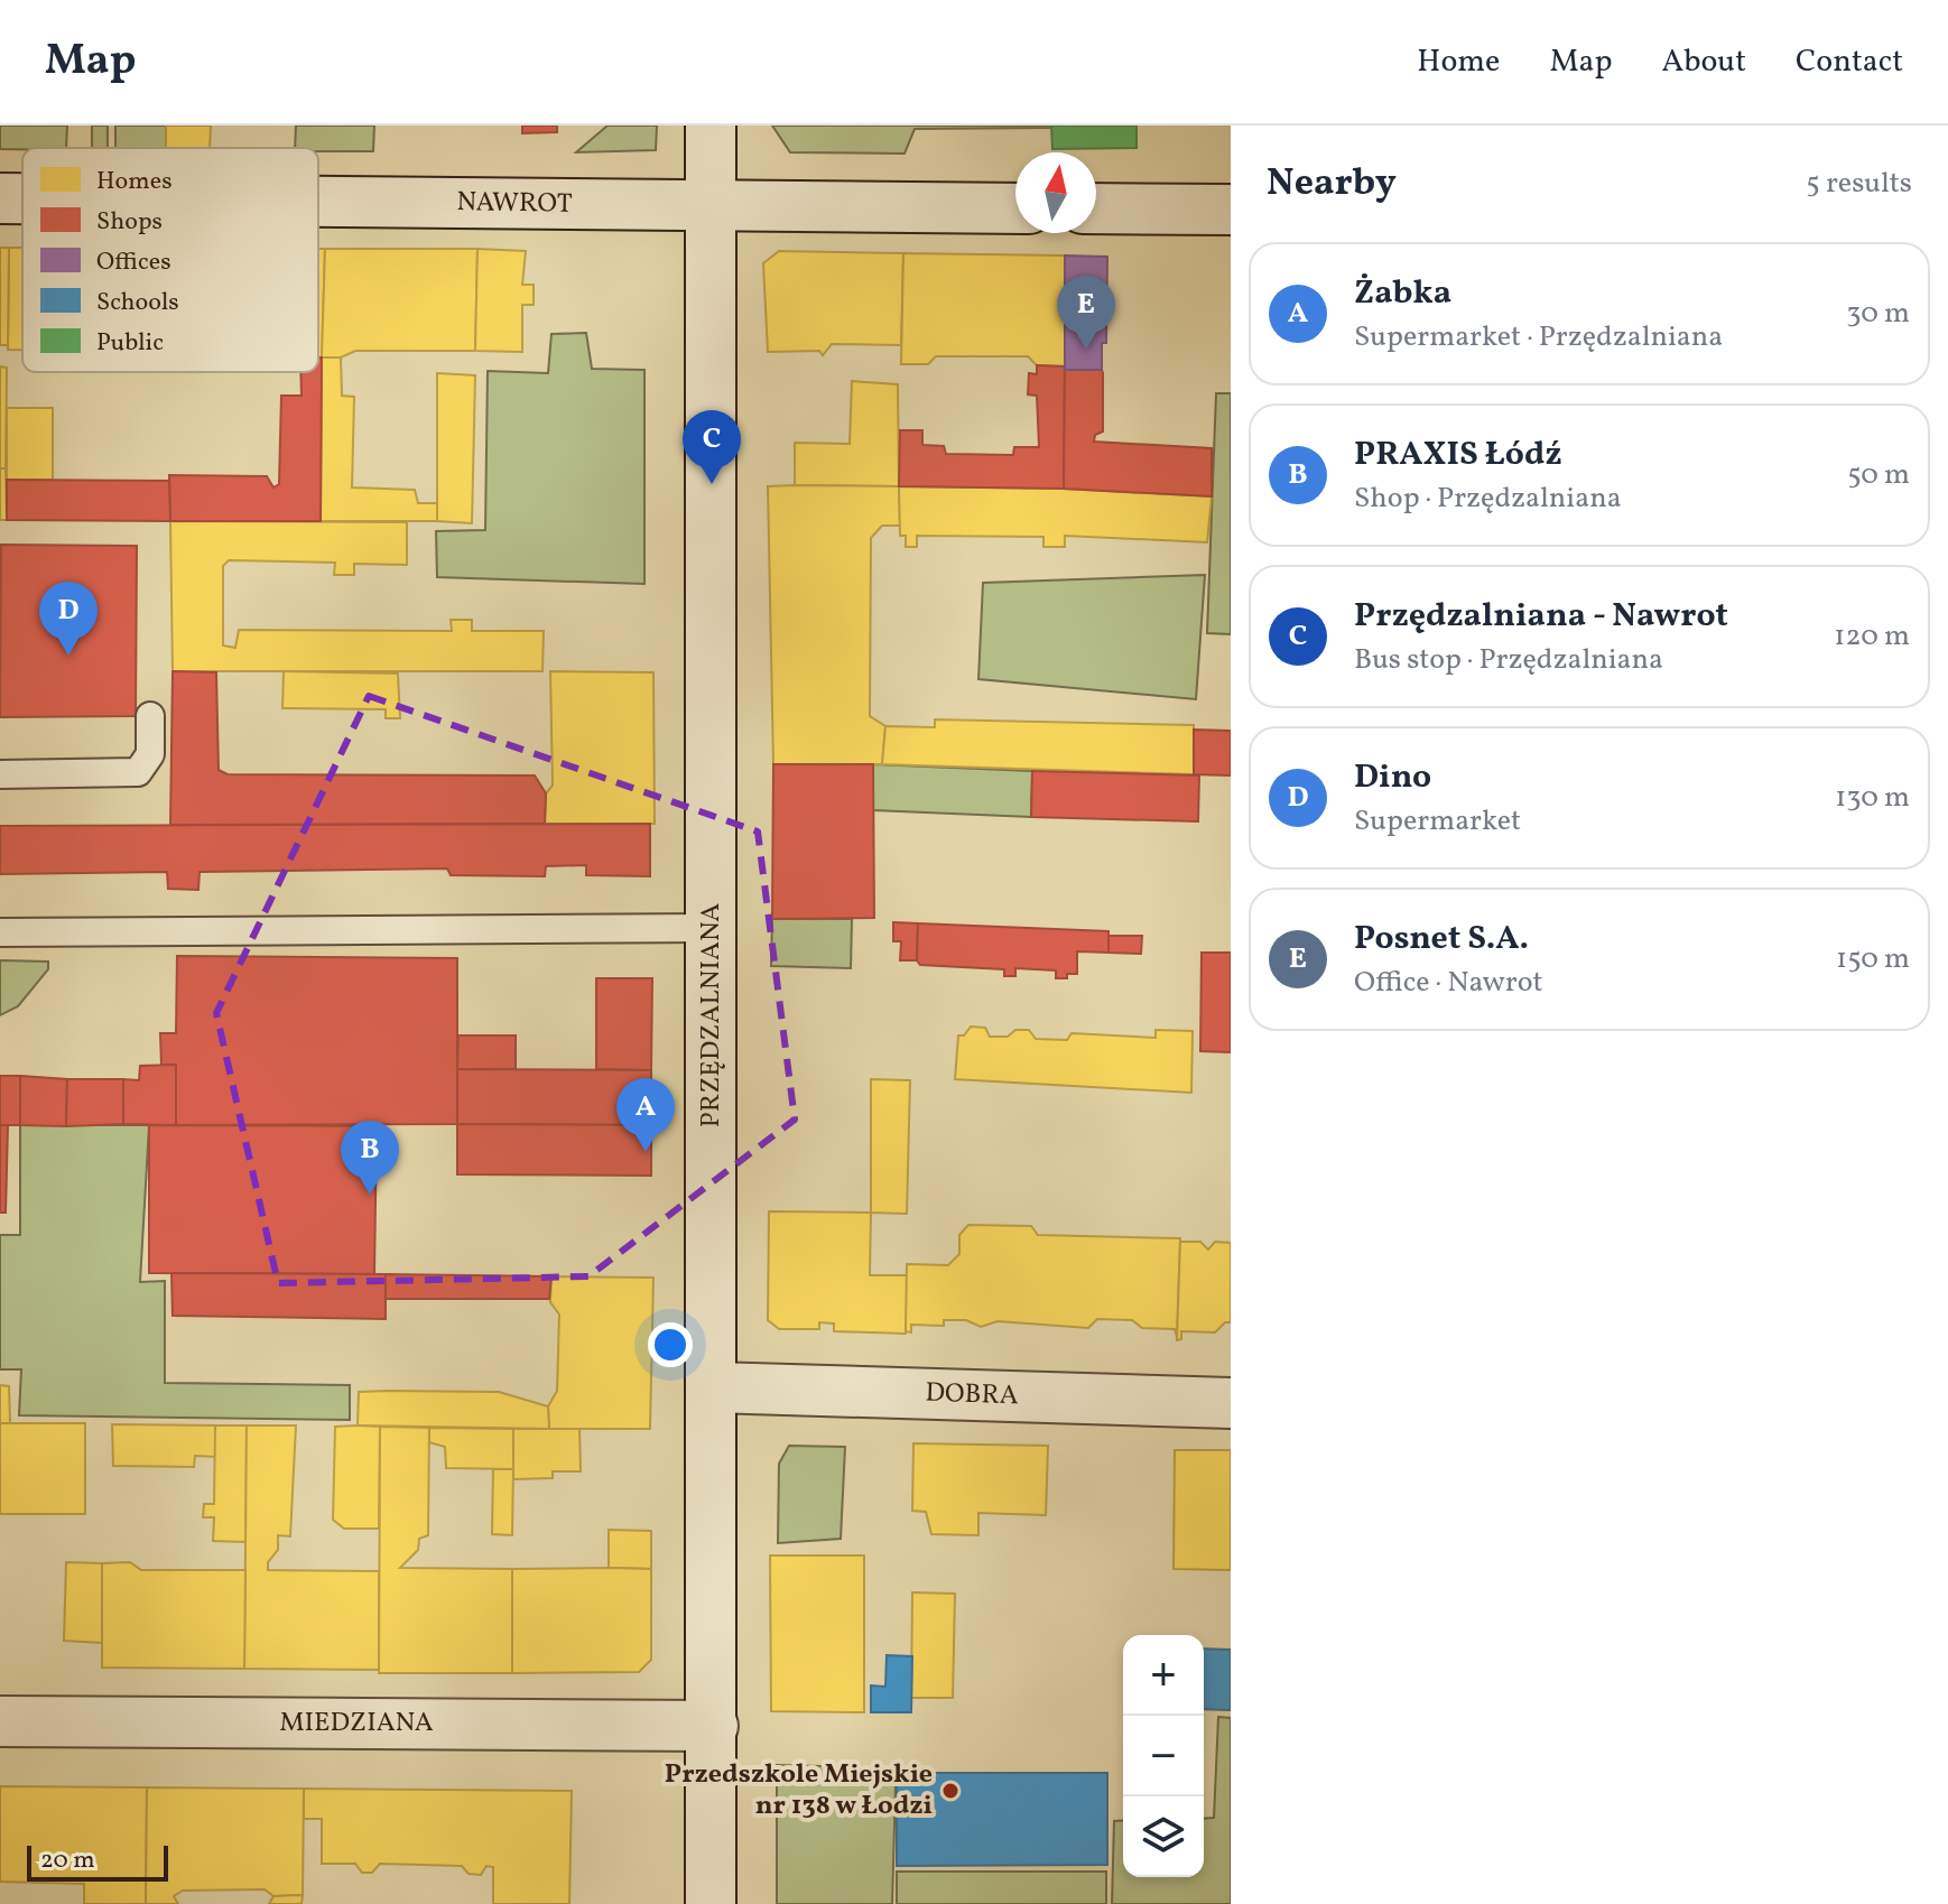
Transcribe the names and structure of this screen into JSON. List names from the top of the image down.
{
  "streets": {
    "street": [
      "NAWROT",
      "PRZĘDZALNIANA",
      "DOBRA",
      "MIEDZIANA"
    ]
  },
  "crossings": [
    ["NAWROT", "PRZĘDZALNIANA"],
    ["PRZĘDZALNIANA", "DOBRA"],
    ["PRZĘDZALNIANA", "MIEDZIANA"]
  ],
  "places": ["Przedszkole Miejskie nr 138 w Łodzi"],
  "legend": [
    "Homes",
    "Shops",
    "Offices",
    "Schools",
    "Public"
  ],
  "scale_bar": "20 m",
  "north": "top",
  "page": {
    "header": "Map",
    "nav": [
      "Home",
      "Map",
      "About",
      "Contact"
    ],
    "heading": ["Nearby", "5 results"],
    "list": [
      {
        "mark": "A",
        "name": "Żabka",
        "note": "Supermarket · Przędzalniana",
        "value": "30 m"
      },
      {
        "mark": "B",
        "name": "PRAXIS Łódź",
        "note": "Shop · Przędzalniana",
        "value": "50 m"
      },
      {
        "mark": "C",
        "name": "Przędzalniana - Nawrot",
        "note": "Bus stop · Przędzalniana",
        "value": "120 m"
      },
      {
        "mark": "D",
        "name": "Dino",
        "note": "Supermarket",
        "value": "130 m"
      },
      {
        "mark": "E",
        "name": "Posnet S.A.",
        "note": "Office · Nawrot",
        "value": "150 m"
      }
    ],
    "pins": [
      "E",
      "C",
      "D",
      "A",
      "B"
    ],
    "map_buttons": ["+", "−"],
    "scale": "20 m"
  }
}
